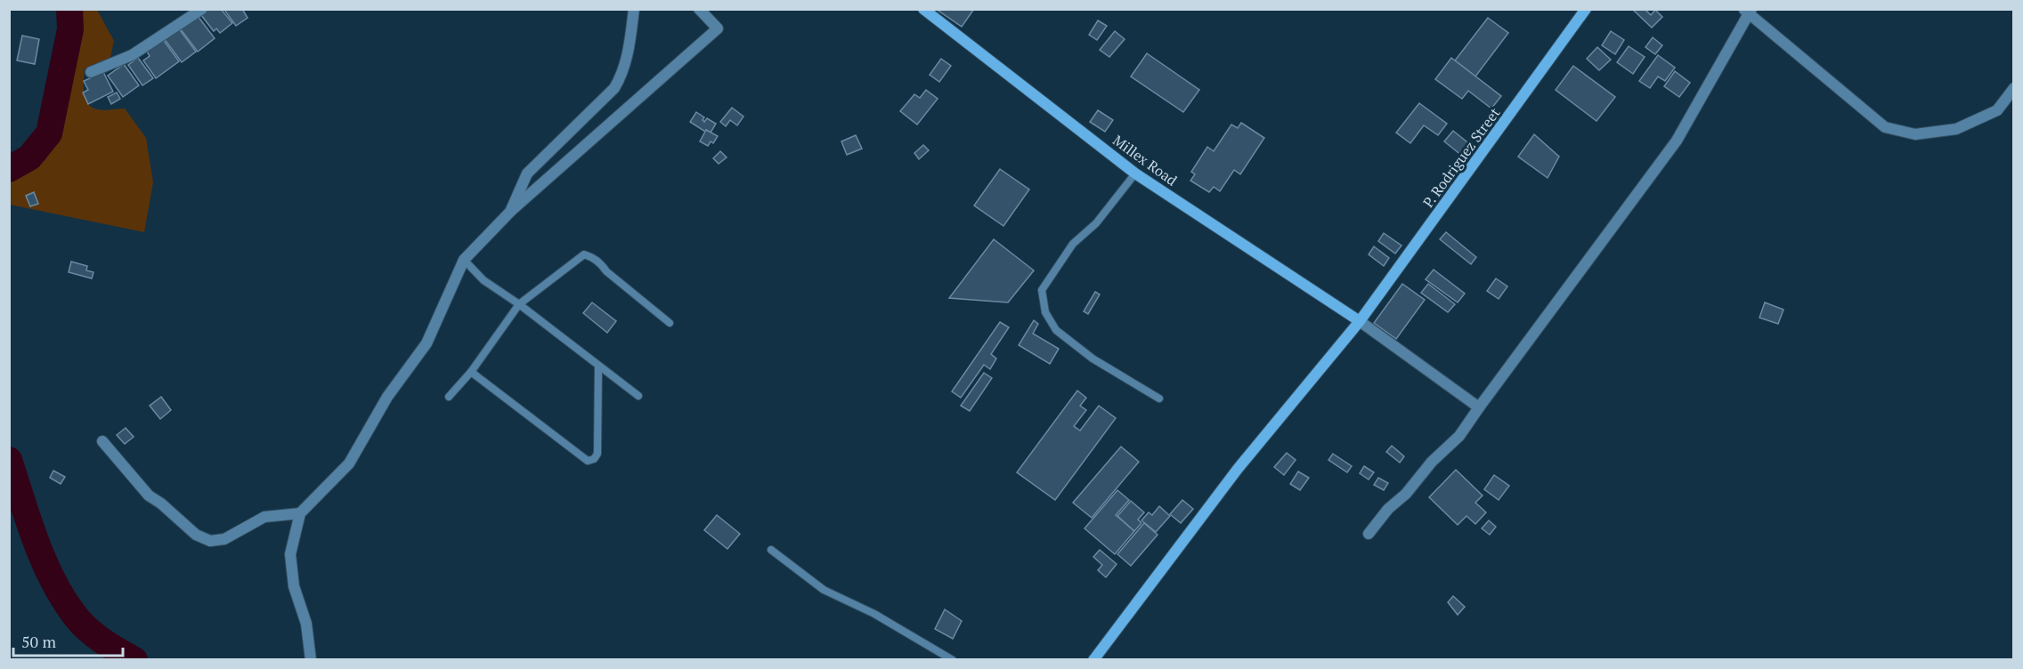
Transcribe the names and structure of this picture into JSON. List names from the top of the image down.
{
  "streets": {
    "street": ["P. Rodriguez Street", "Millex Road"]
  },
  "crossings": [
    ["P. Rodriguez Street", "Millex Road"]
  ],
  "scale_bar": "50 m"
}
